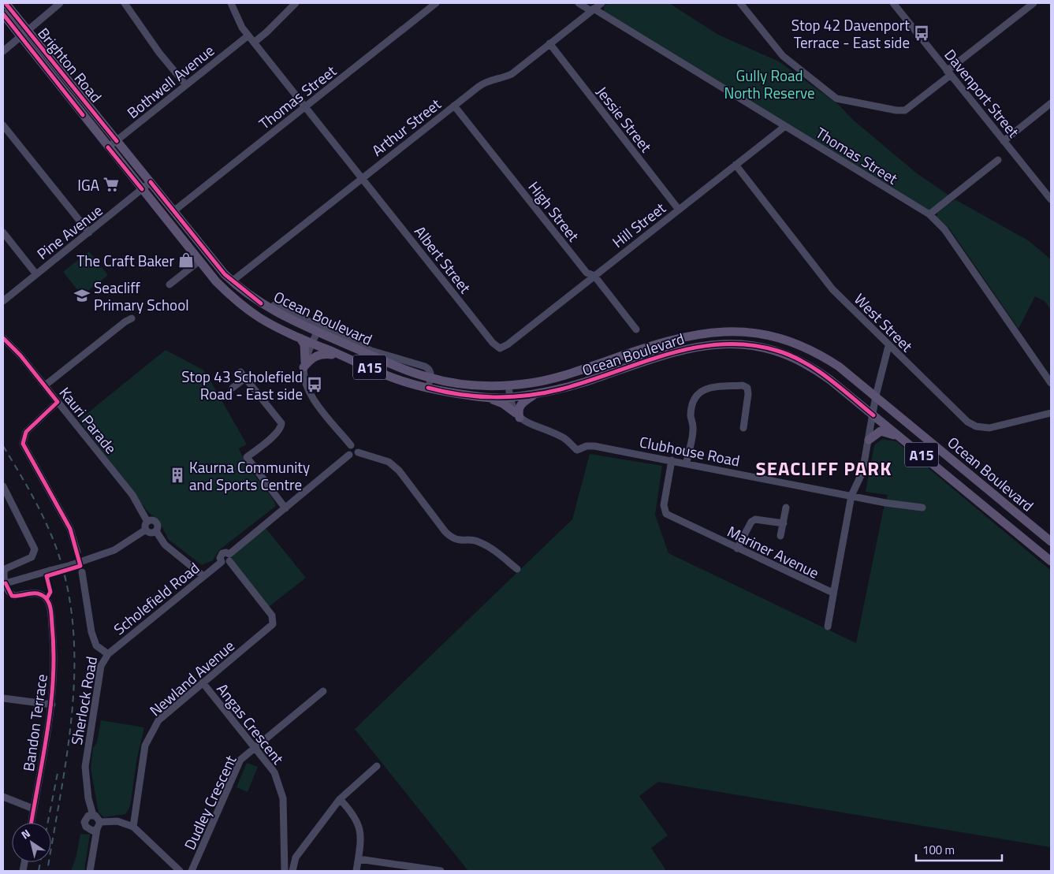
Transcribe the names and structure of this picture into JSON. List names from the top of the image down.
{
  "streets": {
    "main road": ["Brighton Road", "Ocean Boulevard", "A15"],
    "street": [
      "Bothwell Avenue",
      "Davenport Street",
      "Thomas Street",
      "Jessie Street",
      "Arthur Street",
      "High Street",
      "Hill Street",
      "Pine Avenue",
      "Albert Street",
      "West Street",
      "Kauri Parade",
      "Clubhouse Road",
      "Mariner Avenue",
      "Scholefield Road",
      "Newland Avenue",
      "Sherlock Road",
      "Bandon Terrace",
      "Angas Crescent",
      "Dudley Crescent"
    ]
  },
  "crossings": [
    ["Brighton Road", "Bothwell Avenue"],
    ["Brighton Road", "Thomas Street"],
    ["Brighton Road", "Arthur Street"],
    ["Brighton Road", "Pine Avenue"],
    ["Brighton Road", "Ocean Boulevard"],
    ["Thomas Street", "Arthur Street"],
    ["Thomas Street", "Hill Street"],
    ["Jessie Street", "Arthur Street"],
    ["Jessie Street", "Hill Street"],
    ["Arthur Street", "High Street"],
    ["Arthur Street", "Albert Street"],
    ["Arthur Street", "Ocean Boulevard"],
    ["High Street", "Hill Street"],
    ["Hill Street", "Albert Street"],
    ["Hill Street", "West Street"],
    ["Ocean Boulevard", "Mariner Avenue"],
    ["West Street", "Mariner Avenue"],
    ["Clubhouse Road", "Mariner Avenue"],
    ["Scholefield Road", "Newland Avenue"],
    ["Scholefield Road", "Sherlock Road"],
    ["Newland Avenue", "Angas Crescent"],
    ["Angas Crescent", "Dudley Crescent"]
  ],
  "districts": ["SEACLIFF PARK"],
  "parks": ["Gully Road North Reserve"],
  "places": {
    "bus stop": ["Stop 42 Davenport Terrace - East side", "Stop 43 Scholefield Road - East side"],
    "supermarket": ["IGA"],
    "shop": ["The Craft Baker"],
    "school or university": ["Seacliff Primary School"],
    "building": ["Kaurna Community and Sports Centre"]
  },
  "scale_bar": "100 m",
  "north": "top left"
}
